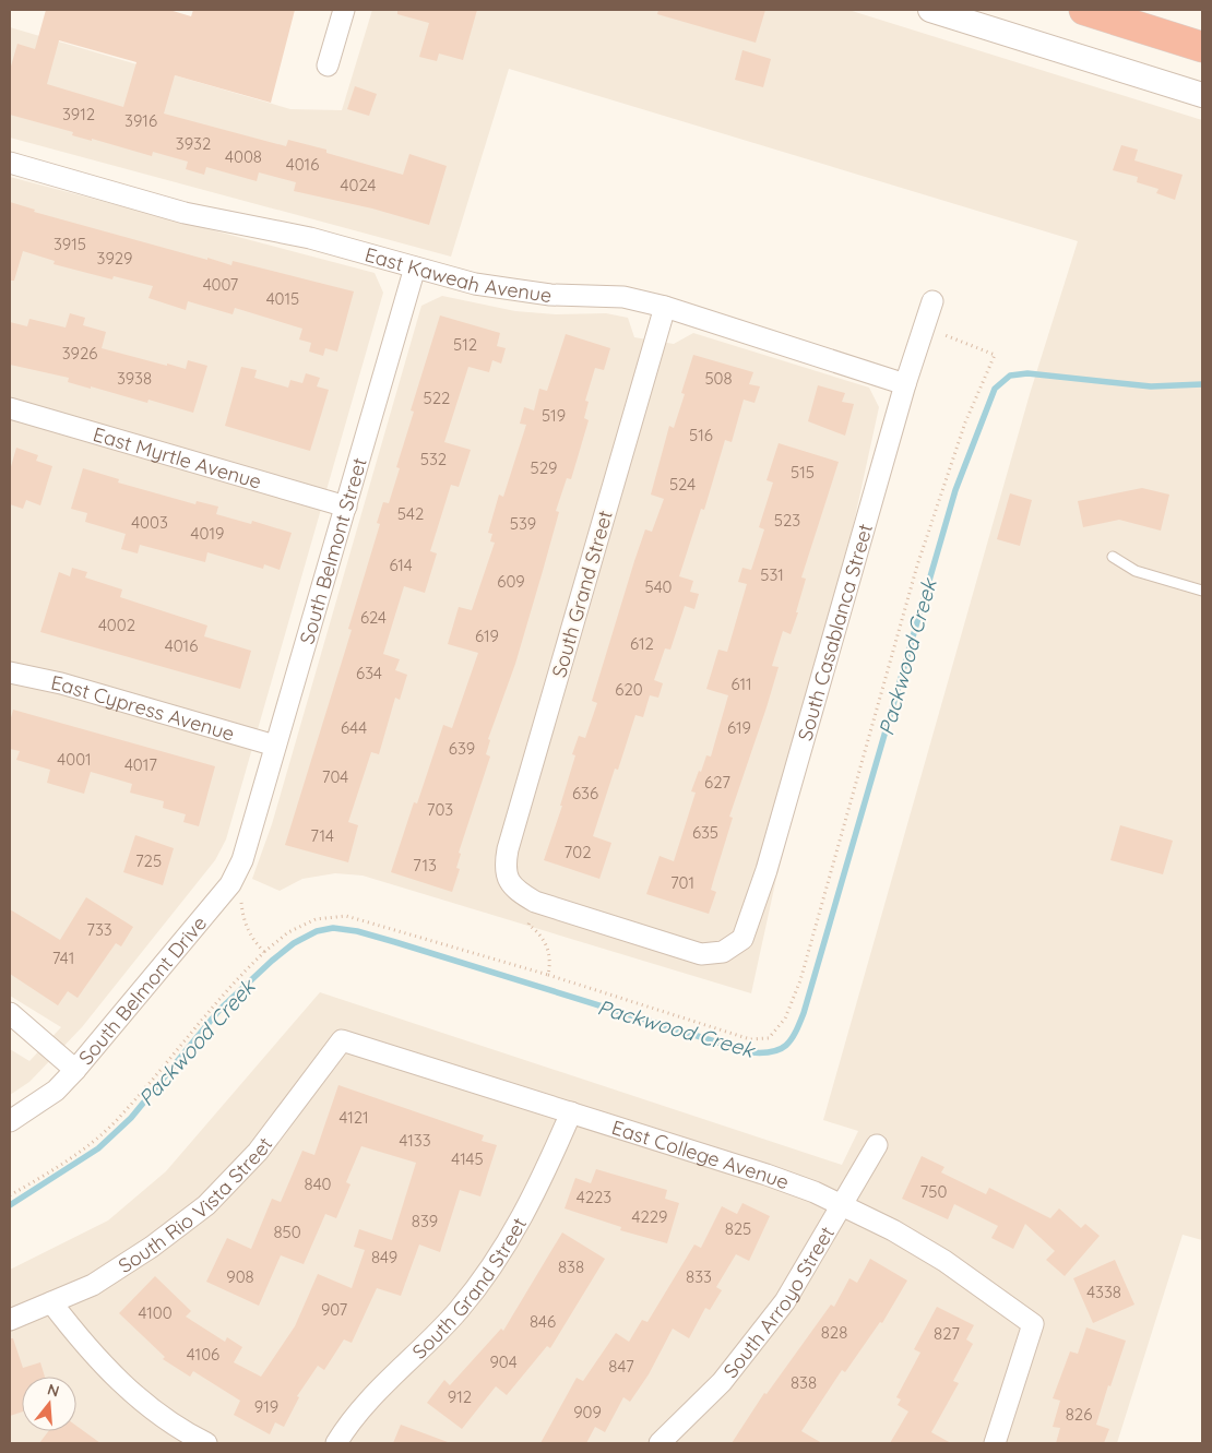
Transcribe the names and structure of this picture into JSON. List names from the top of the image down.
{
  "streets": {
    "street": [
      "East Kaweah Avenue",
      "East Myrtle Avenue",
      "South Belmont Street",
      "South Grand Street",
      "South Casablanca Street",
      "East Cypress Avenue",
      "South Belmont Drive",
      "East College Avenue",
      "South Rio Vista Street",
      "South Arroyo Street"
    ]
  },
  "crossings": [
    ["East Kaweah Avenue", "South Belmont Street"],
    ["East Kaweah Avenue", "South Grand Street"],
    ["East Kaweah Avenue", "South Casablanca Street"],
    ["East Myrtle Avenue", "South Belmont Street"],
    ["South Belmont Street", "East Cypress Avenue"],
    ["South Belmont Street", "South Belmont Drive"],
    ["South Grand Street", "South Casablanca Street"],
    ["South Grand Street", "East College Avenue"],
    ["East College Avenue", "South Rio Vista Street"],
    ["East College Avenue", "South Arroyo Street"]
  ],
  "water": ["Packwood Creek"],
  "house_numbers": [
    "3912",
    "3916",
    "3932",
    "4008",
    "4016",
    "4024",
    "3915",
    "3929",
    "4007",
    "4015",
    "512",
    "3926",
    "3938",
    "508",
    "522",
    "519",
    "516",
    "532",
    "529",
    "515",
    "524",
    "542",
    "523",
    "4003",
    "539",
    "4019",
    "614",
    "531",
    "609",
    "540",
    "624",
    "4002",
    "619",
    "612",
    "4016",
    "634",
    "611",
    "620",
    "644",
    "619",
    "639",
    "4001",
    "4017",
    "704",
    "627",
    "636",
    "703",
    "635",
    "714",
    "702",
    "725",
    "713",
    "701",
    "733",
    "741",
    "4121",
    "4133",
    "4145",
    "840",
    "750",
    "4223",
    "4229",
    "839",
    "825",
    "850",
    "849",
    "838",
    "908",
    "833",
    "4338",
    "907",
    "4100",
    "846",
    "828",
    "827",
    "4106",
    "904",
    "847",
    "838",
    "912",
    "919",
    "909",
    "826"
  ],
  "north": "top"
}
